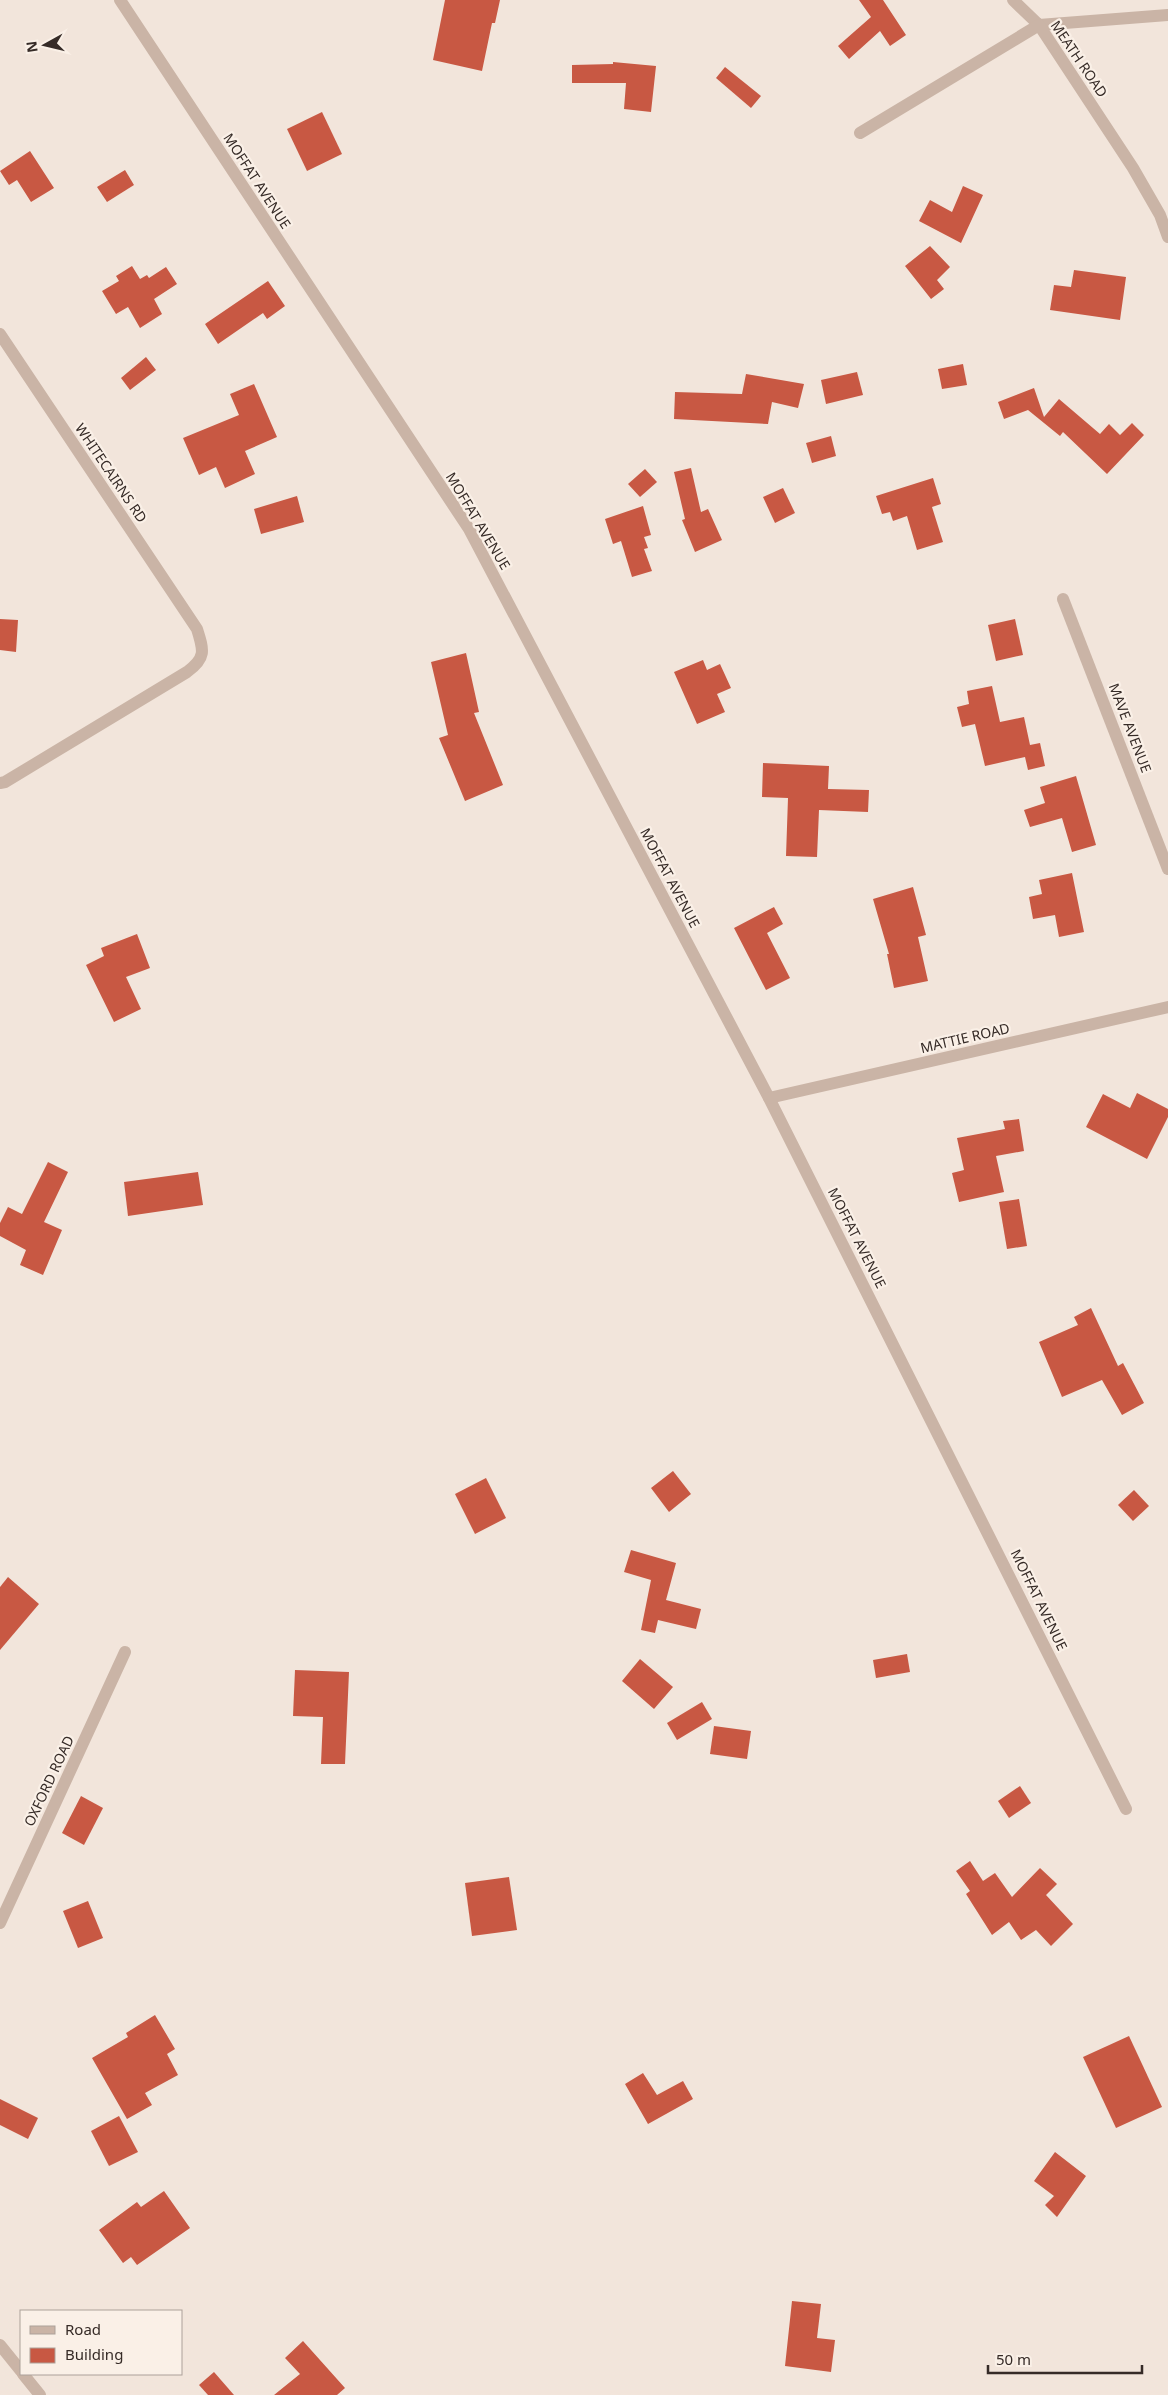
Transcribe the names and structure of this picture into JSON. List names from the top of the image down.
{
  "streets": {
    "street": [
      "MEATH ROAD",
      "MOFFAT AVENUE",
      "WHITECAIRNS RD",
      "MAVE AVENUE",
      "MATTIE ROAD",
      "OXFORD ROAD"
    ]
  },
  "crossings": [
    ["MOFFAT AVENUE", "MATTIE ROAD"]
  ],
  "legend": ["Road", "Building"],
  "scale_bar": "50 m",
  "north": "left"
}
